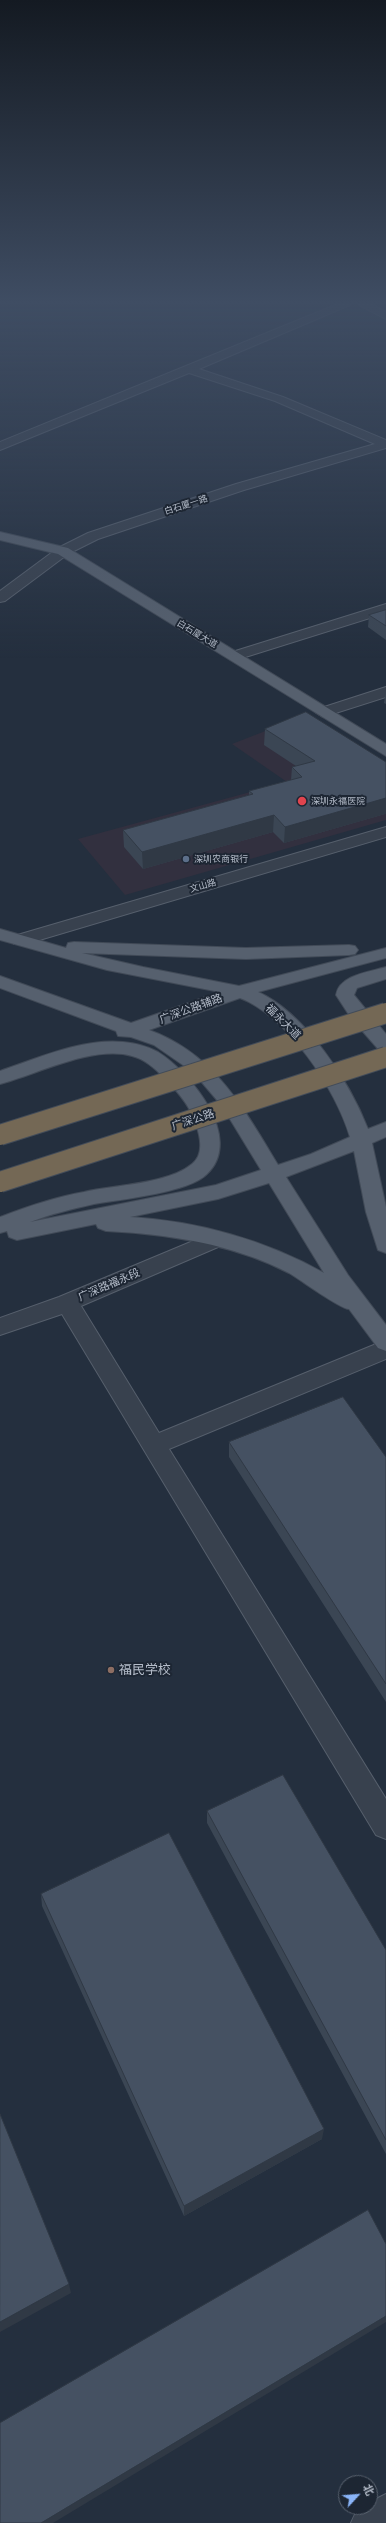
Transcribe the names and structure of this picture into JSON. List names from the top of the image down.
{
  "streets": {
    "highway": ["广深公路"],
    "main road": ["白石厦大道", "广深公路辅路", "福永大道"],
    "street": ["白石厦一路", "文山路", "广深路福永段"]
  },
  "crossings": [
    ["白石厦一路", "白石厦大道"],
    ["文山路", "福永大道"],
    ["广深公路辅路", "福永大道"]
  ],
  "places": ["深圳永福医院", "深圳农商银行", "福民学校"],
  "north": "top right"
}
